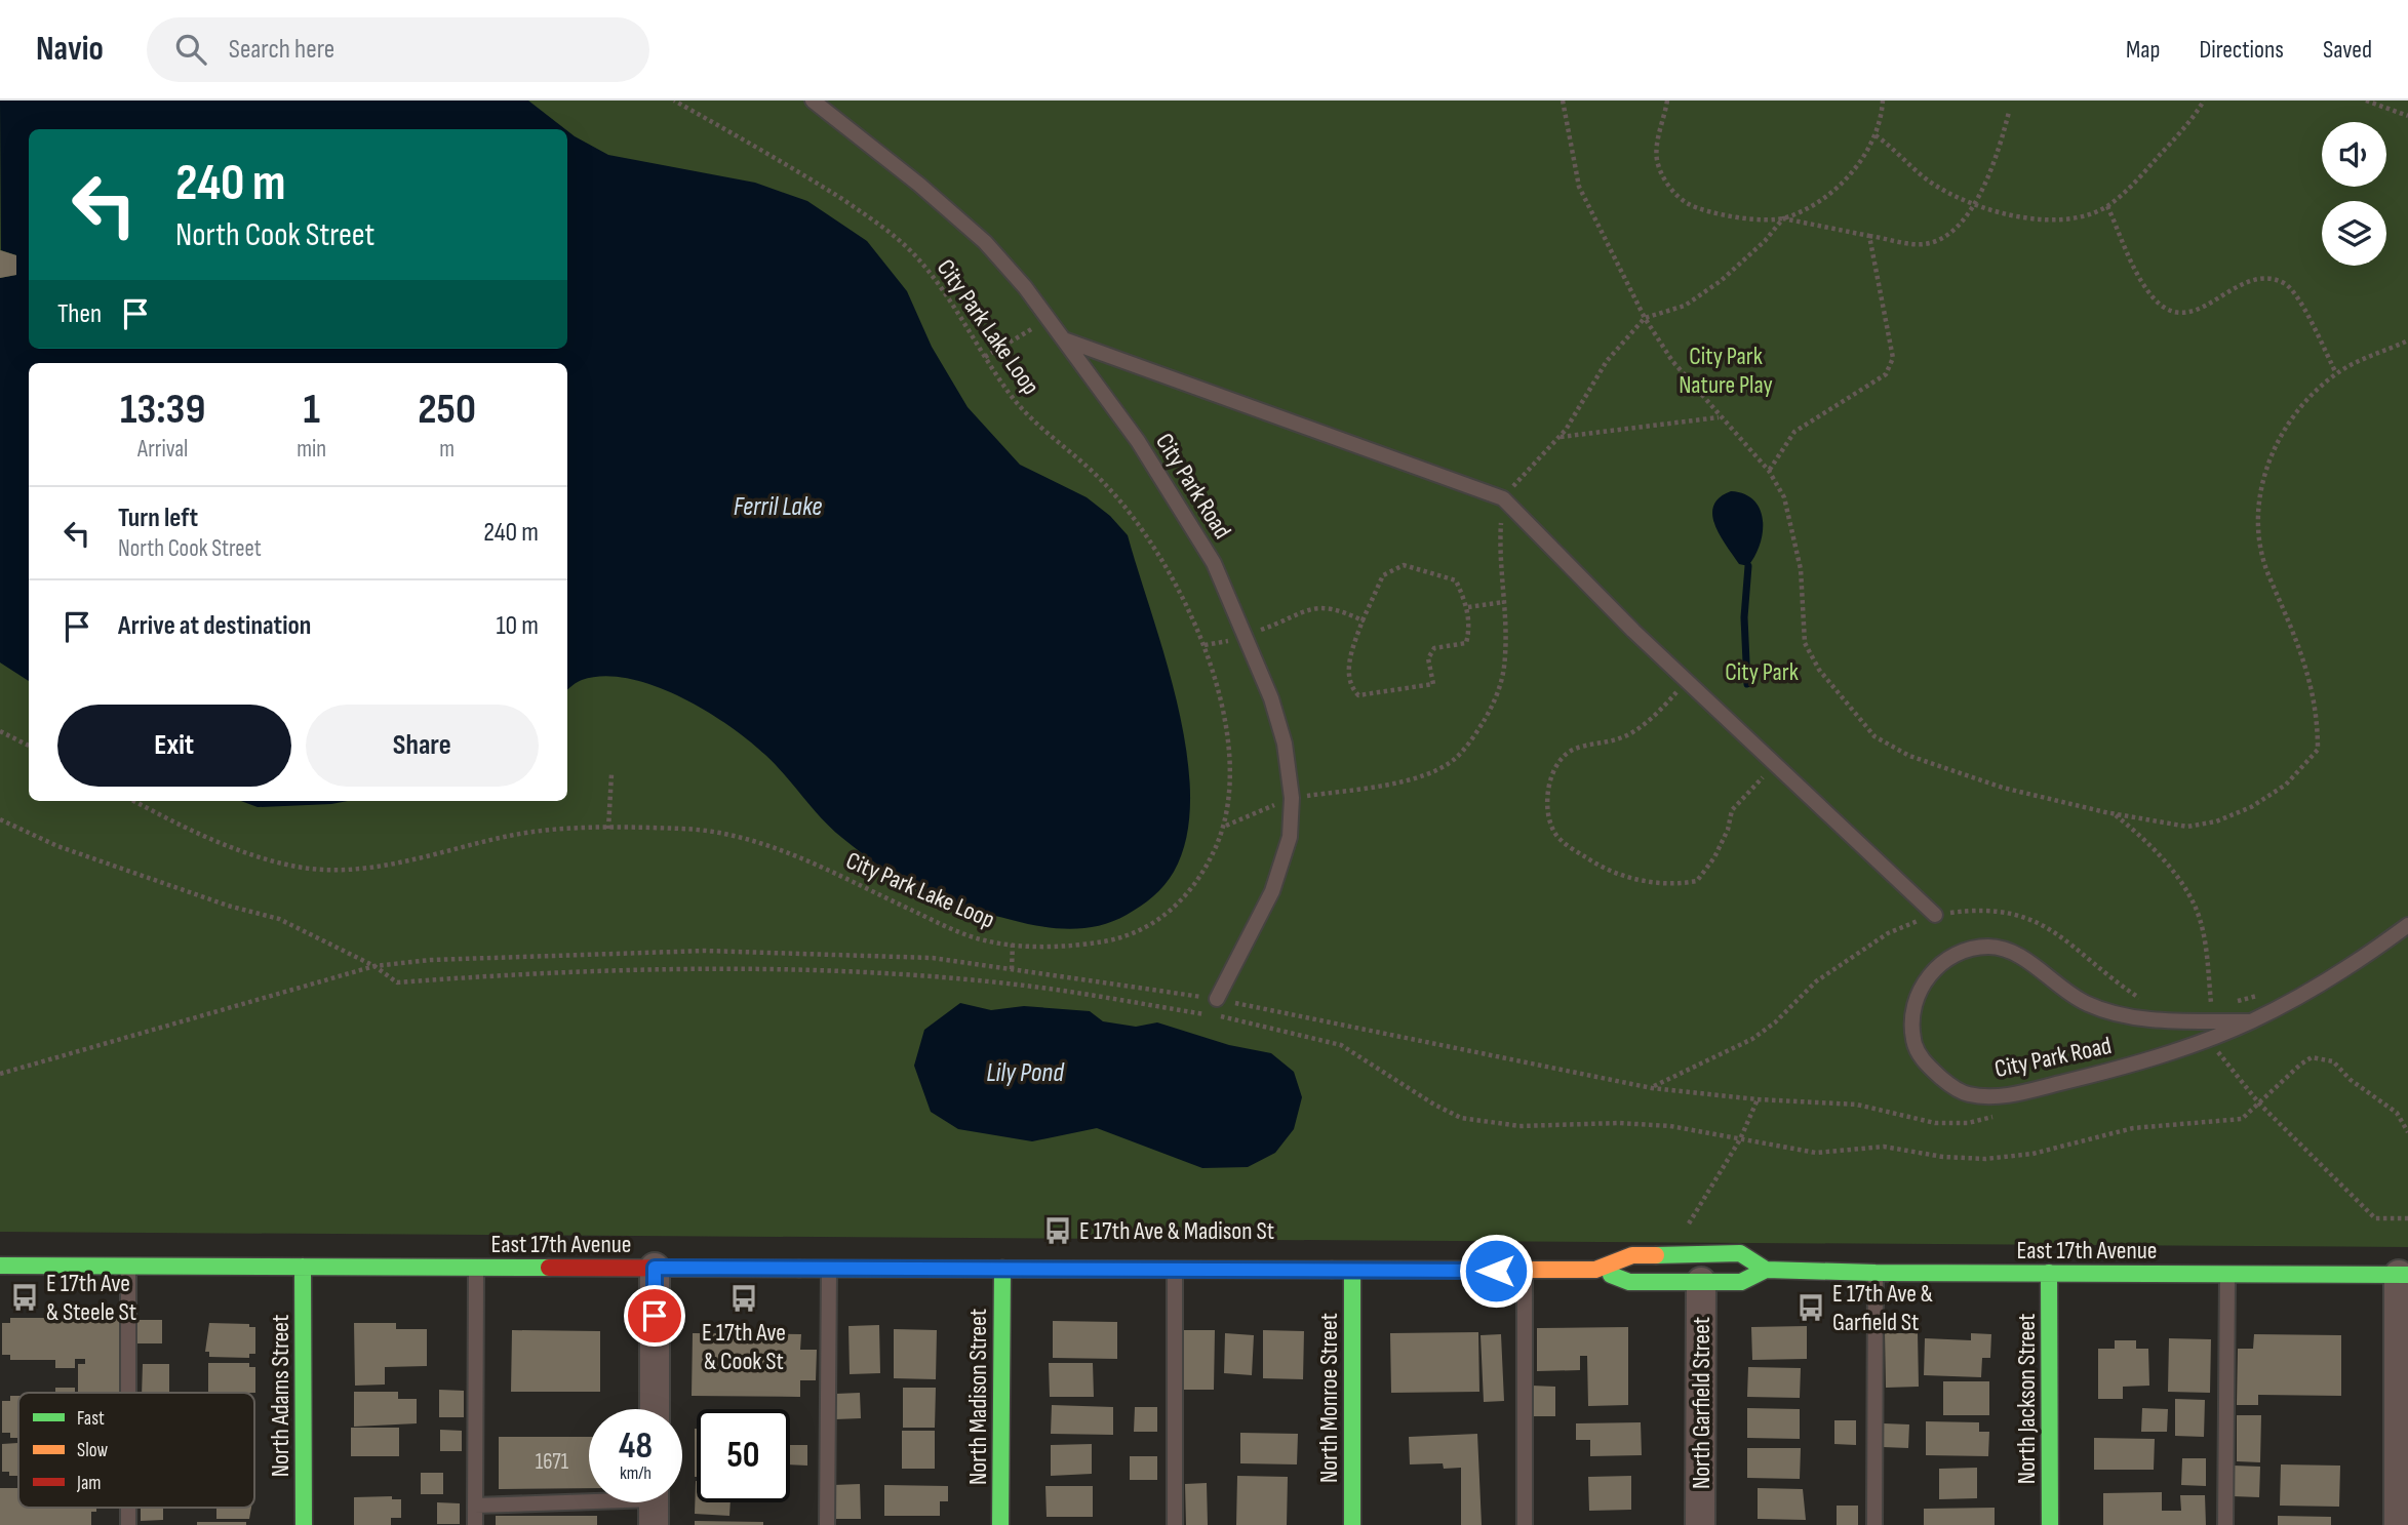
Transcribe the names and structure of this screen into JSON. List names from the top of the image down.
{
  "streets": {
    "main road": [
      "East 17th Avenue",
      "North Adams Street",
      "North Madison Street",
      "North Monroe Street",
      "North Jackson Street"
    ],
    "street": ["North Garfield Street"],
    "lane": ["City Park Road"],
    "path": ["City Park Lake Loop"]
  },
  "crossings": [
    ["East 17th Avenue", "North Adams Street"],
    ["East 17th Avenue", "North Madison Street"],
    ["East 17th Avenue", "North Monroe Street"],
    ["East 17th Avenue", "North Jackson Street"],
    ["East 17th Avenue", "North Garfield Street"]
  ],
  "water": ["Ferril Lake", "Lily Pond"],
  "parks": ["City Park Nature Play", "City Park"],
  "places": {
    "bus stop": [
      "E 17th Ave & Madison St",
      "E 17th Ave & Steele St",
      "E 17th Ave & Cook St",
      "E 17th Ave & Garfield St"
    ]
  },
  "house_numbers": ["1671"],
  "legend": ["Fast", "Slow", "Jam"],
  "page": {
    "header": "Navio",
    "search": "Search here",
    "nav": ["Map", "Directions", "Saved"],
    "turn": ["240 m", "North Cook Street"],
    "then": "Then",
    "eta": [
      "13:39",
      "Arrival",
      "1",
      "min",
      "250",
      "m"
    ],
    "list": [
      {
        "name": "Turn left",
        "note": "North Cook Street",
        "value": "240 m"
      },
      {
        "name": "Arrive at destination",
        "value": "10 m"
      }
    ],
    "buttons": ["Exit", "Share"],
    "speed": "48 km/h",
    "limit": "50"
  }
}
